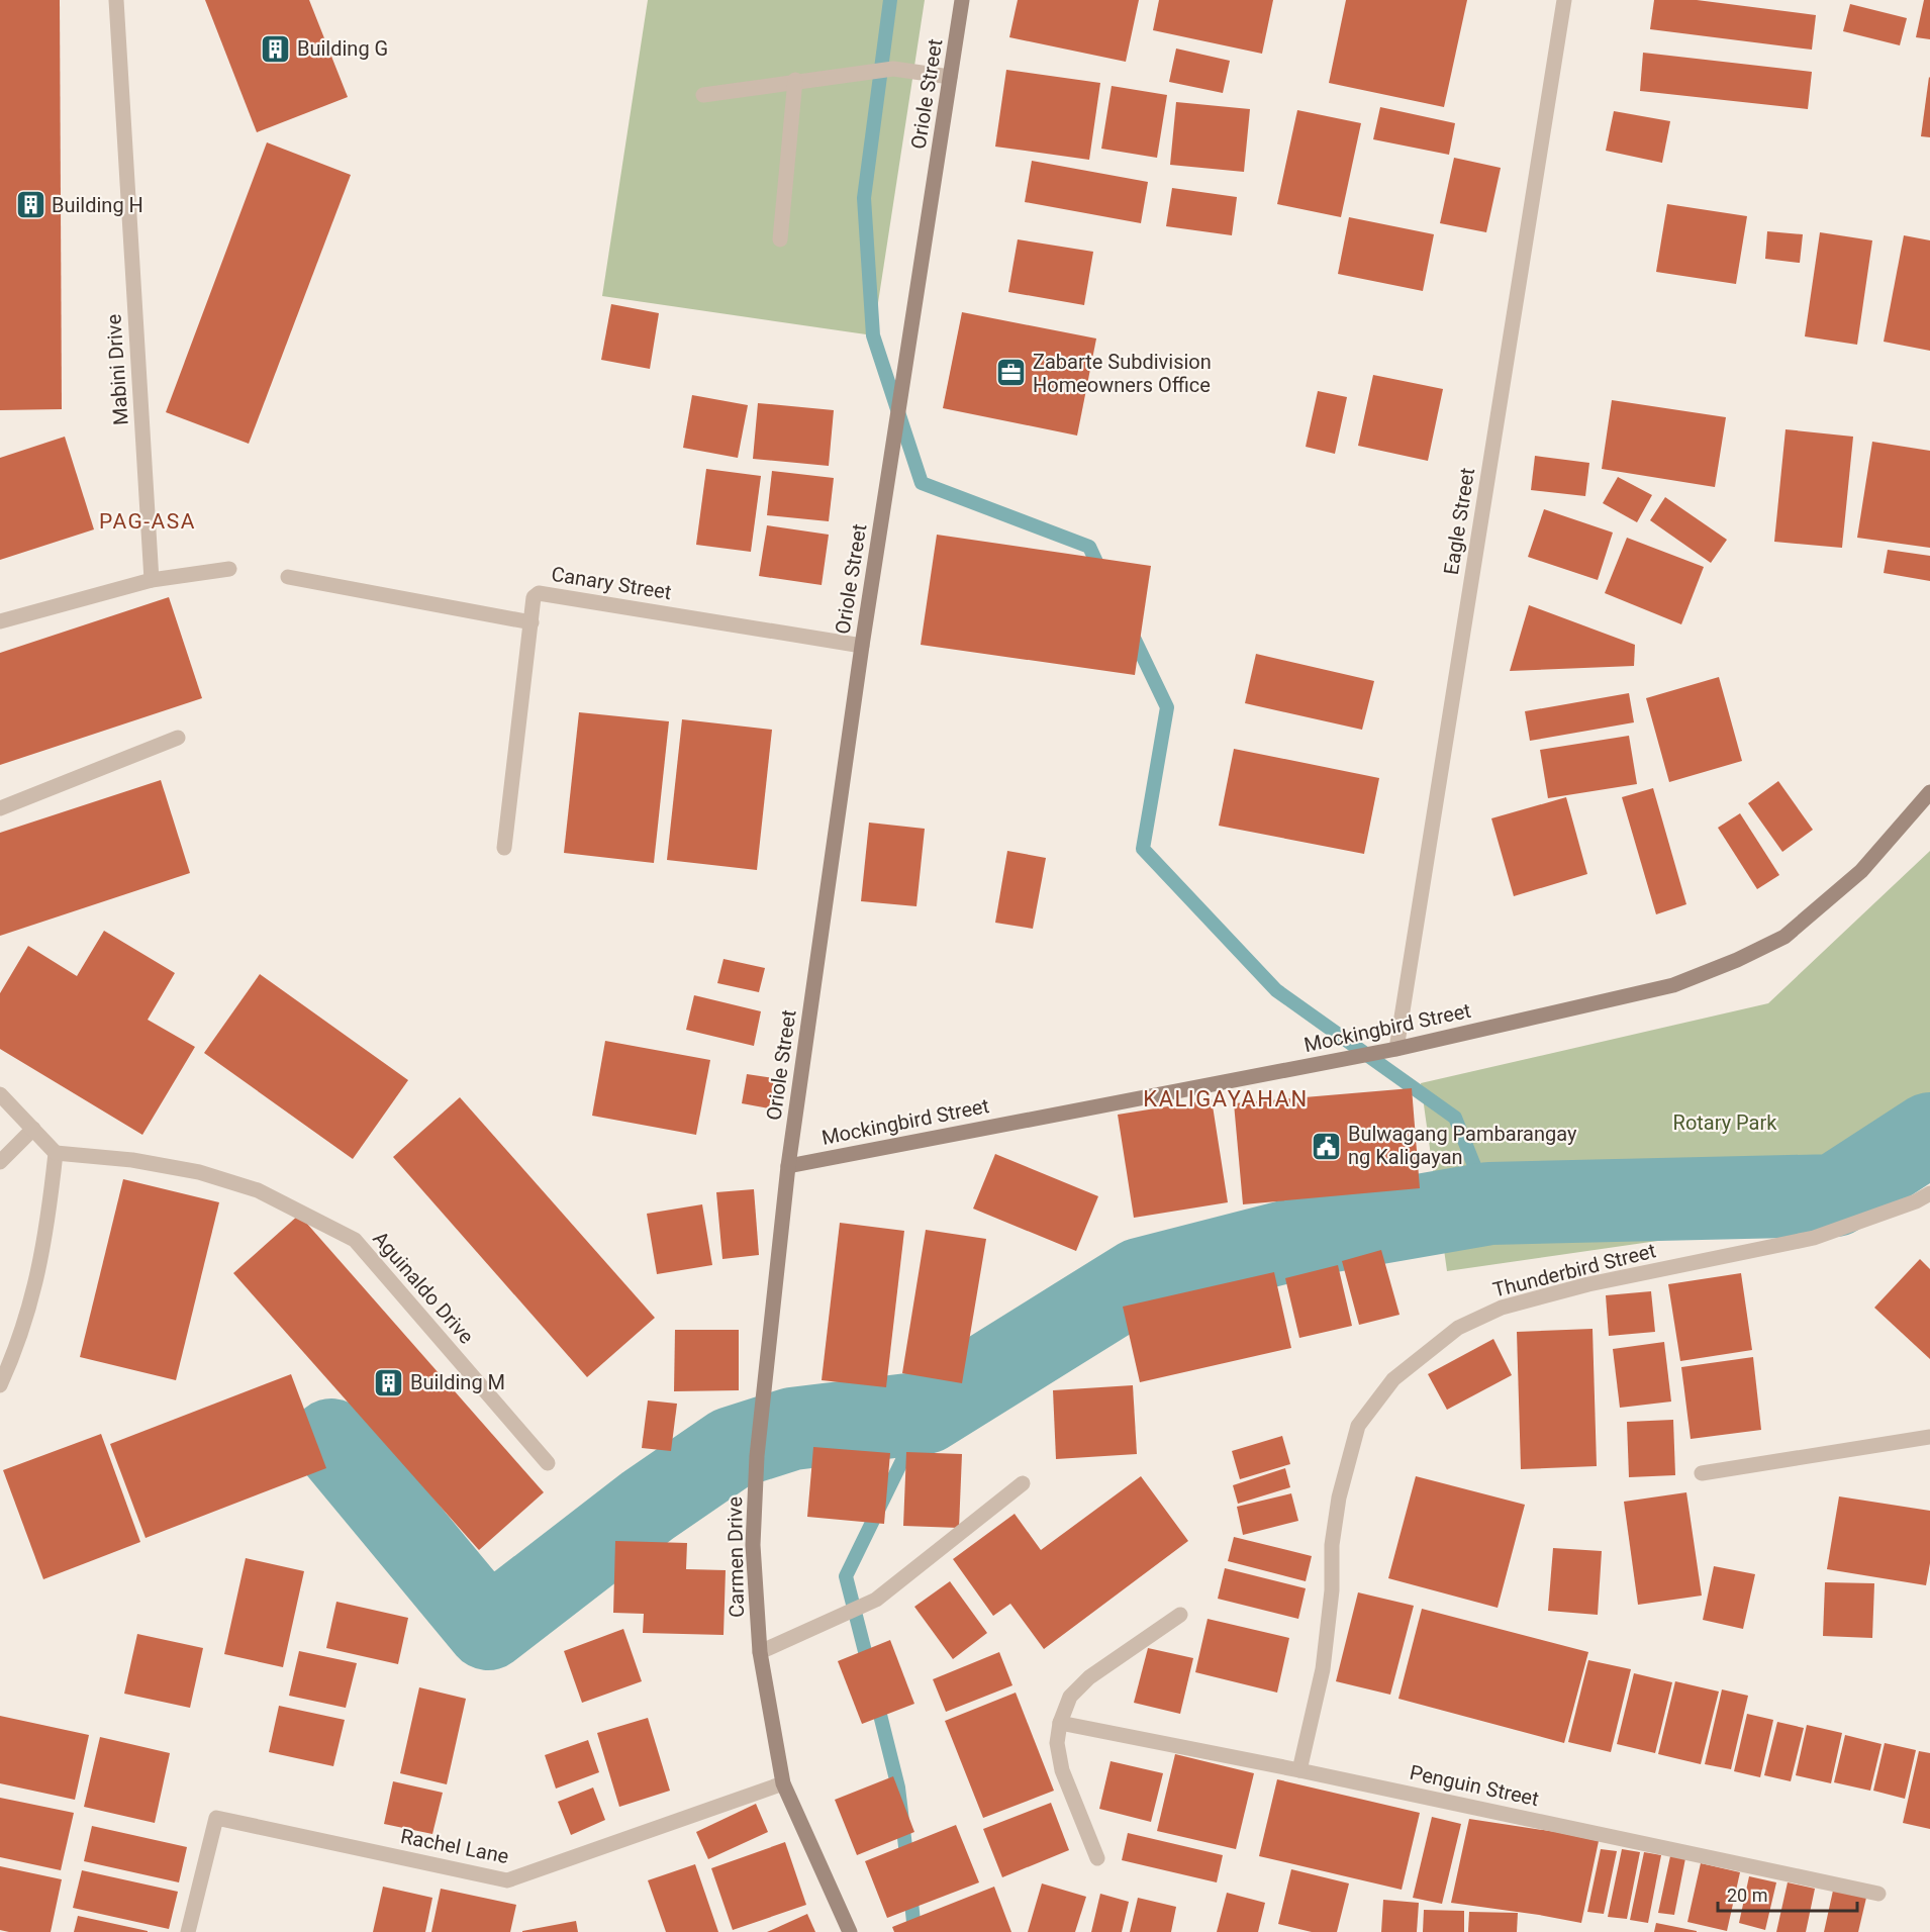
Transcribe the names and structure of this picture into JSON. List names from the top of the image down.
{
  "streets": {
    "street": [
      "Oriole Street",
      "Mabini Drive",
      "Eagle Street",
      "Canary Street",
      "Mockingbird Street",
      "Thunderbird Street",
      "Aguinaldo Drive",
      "Carmen Drive",
      "Penguin Street",
      "Rachel Lane"
    ]
  },
  "crossings": [
    ["Oriole Street", "Canary Street"],
    ["Oriole Street", "Mockingbird Street"],
    ["Oriole Street", "Carmen Drive"],
    ["Eagle Street", "Mockingbird Street"],
    ["Mockingbird Street", "Carmen Drive"],
    ["Thunderbird Street", "Penguin Street"],
    ["Carmen Drive", "Rachel Lane"]
  ],
  "districts": ["PAG-ASA", "KALIGAYAHAN"],
  "parks": ["Rotary Park"],
  "places": {
    "building": ["Building G", "Building H", "Building M"],
    "office": ["Zabarte Subdivision Homeowners Office"],
    "public building": ["Bulwagang Pambarangay ng Kaligayan"]
  },
  "scale_bar": "20 m"
}
